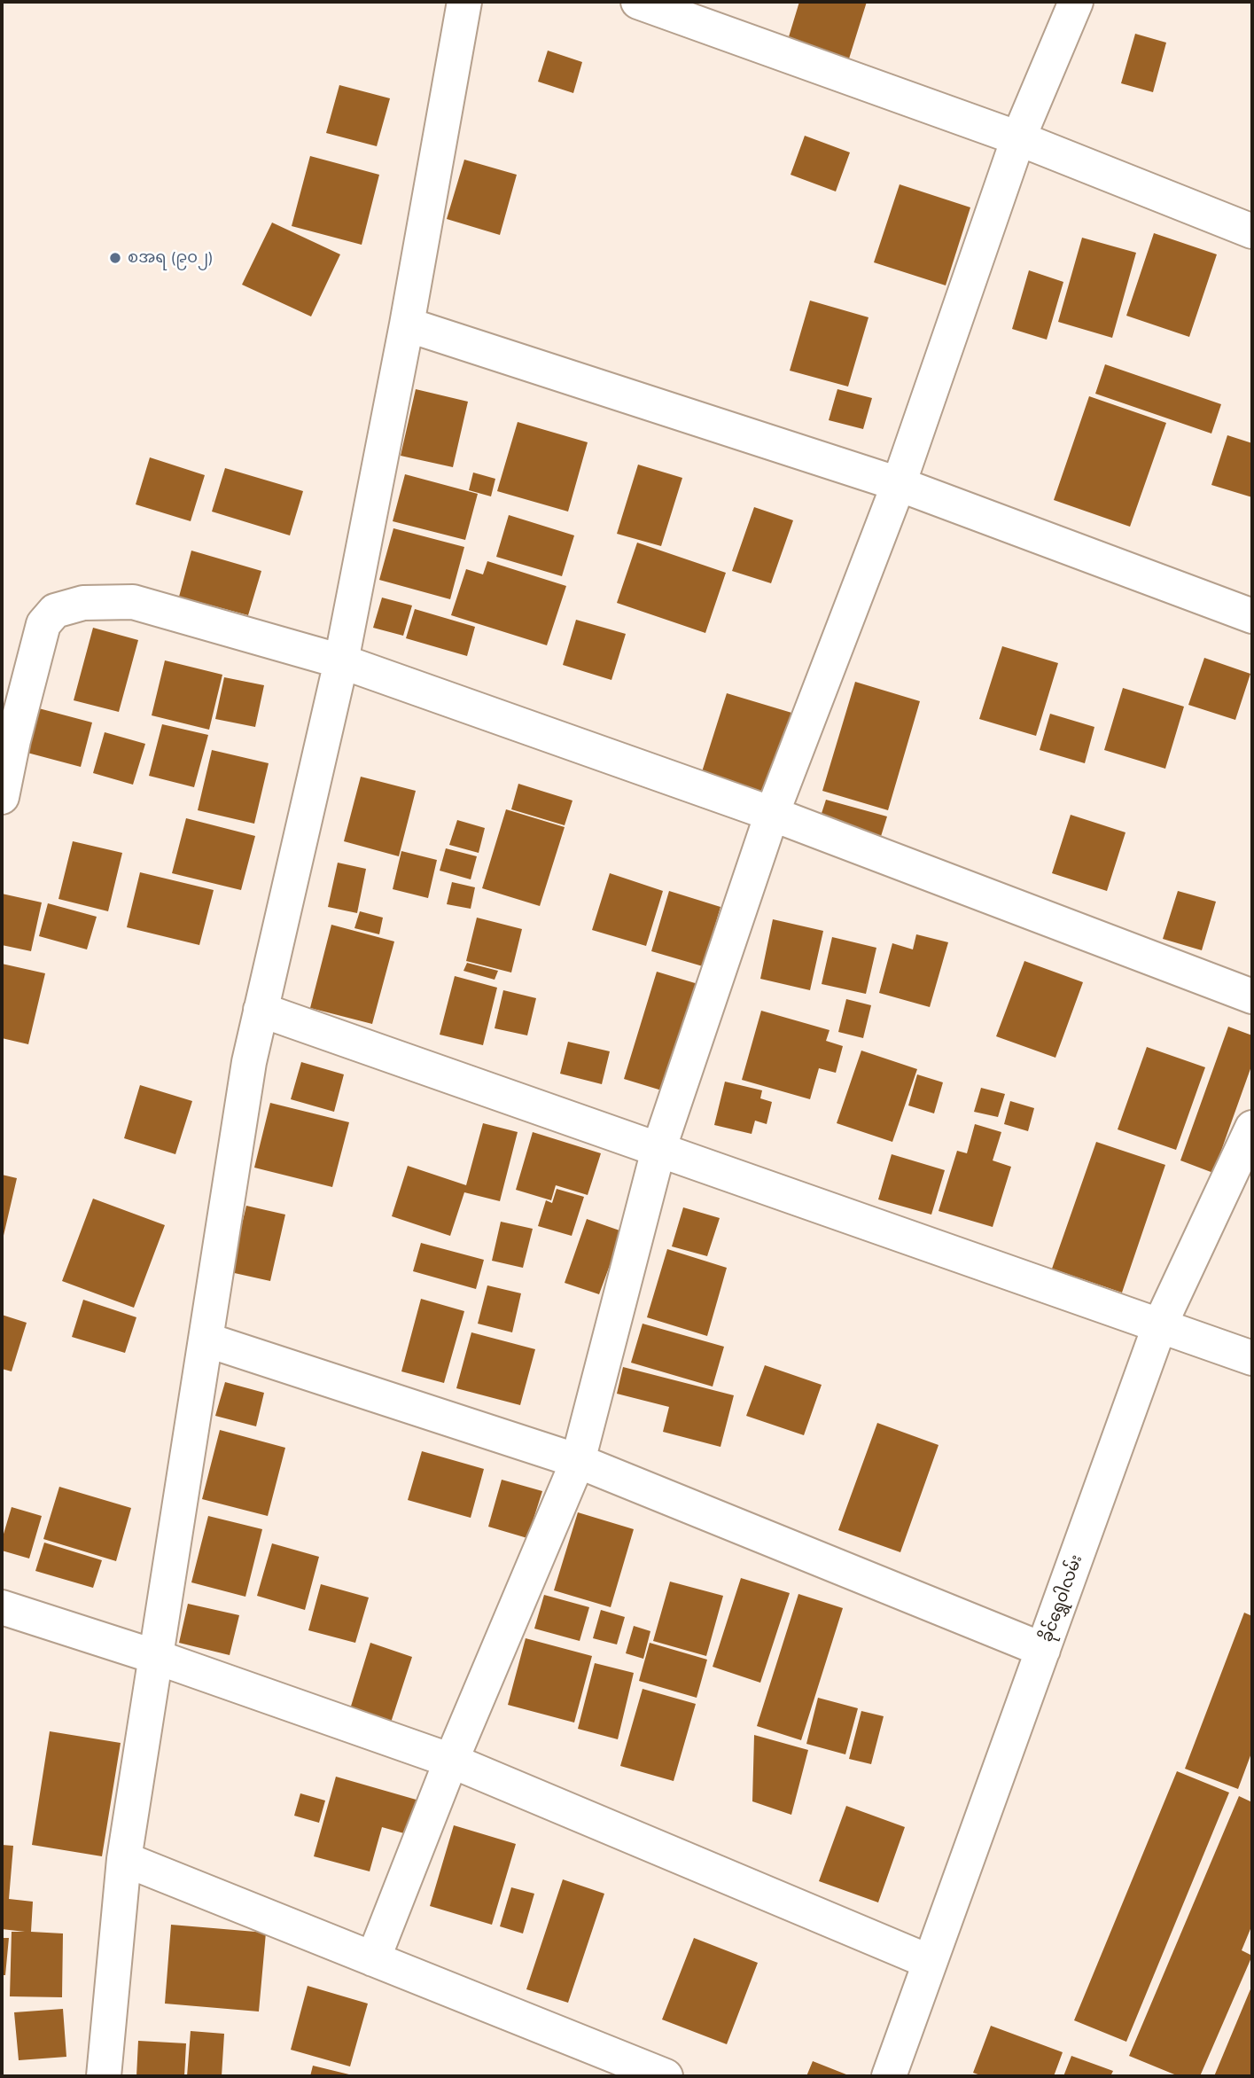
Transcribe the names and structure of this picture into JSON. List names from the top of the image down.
{
  "streets": {
    "street": ["ခိုင်ရွှေဝါလမ်း"]
  },
  "places": ["စအရ (၉၀၂)"]
}
